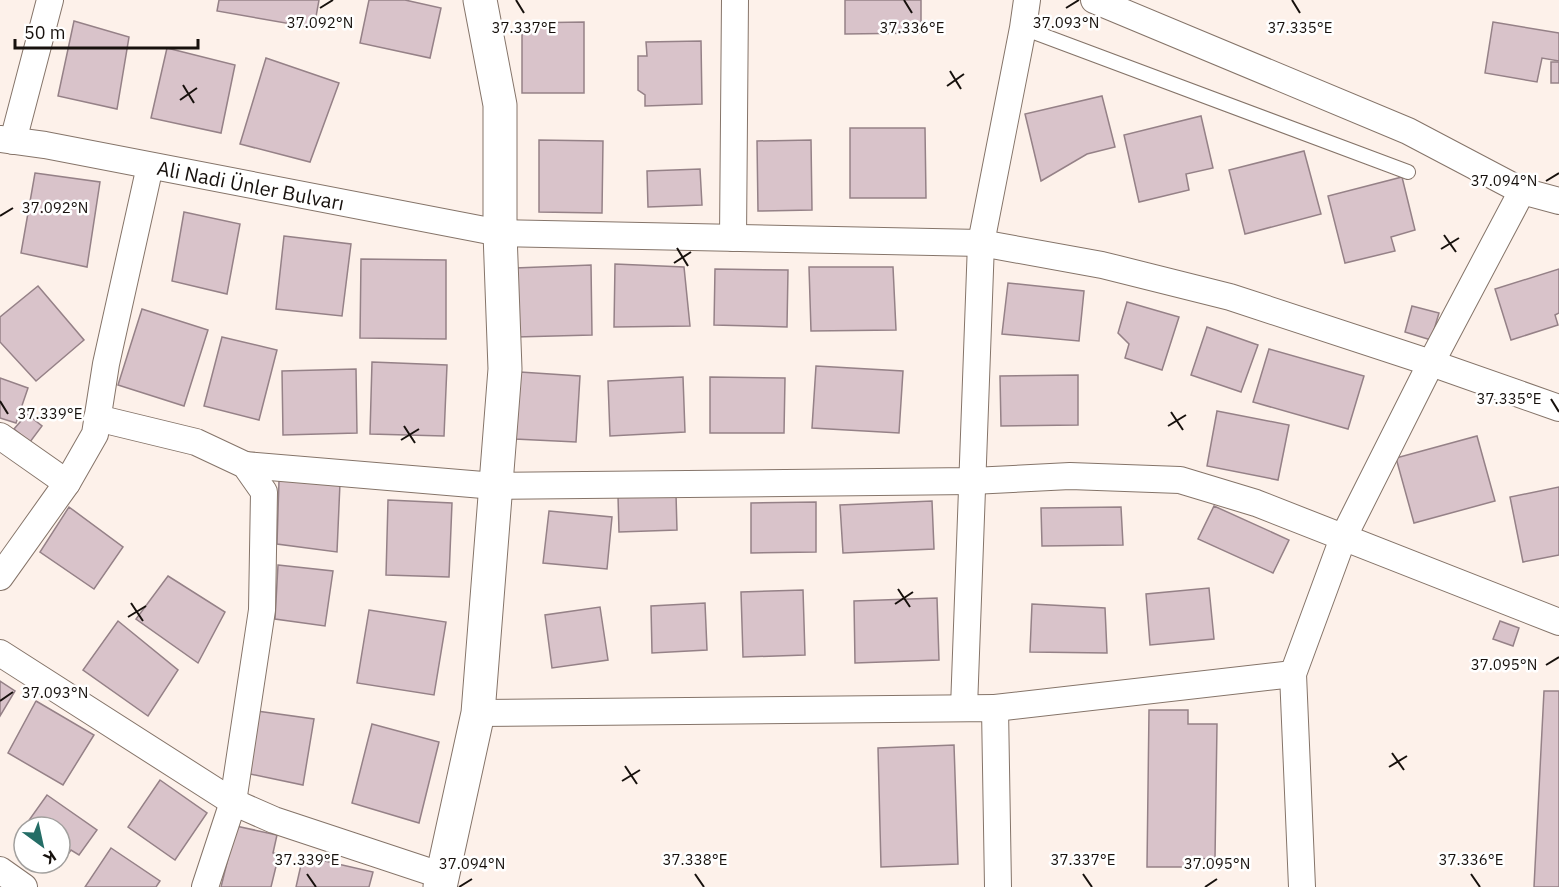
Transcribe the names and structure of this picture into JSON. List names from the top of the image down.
{
  "streets": {
    "street": ["Ali Nadi Ünler Bulvarı"]
  },
  "scale_bar": "50 m",
  "north": "bottom right",
  "coordinates": [
    "37.092°N",
    "37.093°N",
    "37.337°E",
    "37.336°E",
    "37.335°E",
    "37.094°N",
    "37.339°E",
    "37.095°N",
    "37.338°E"
  ]
}
